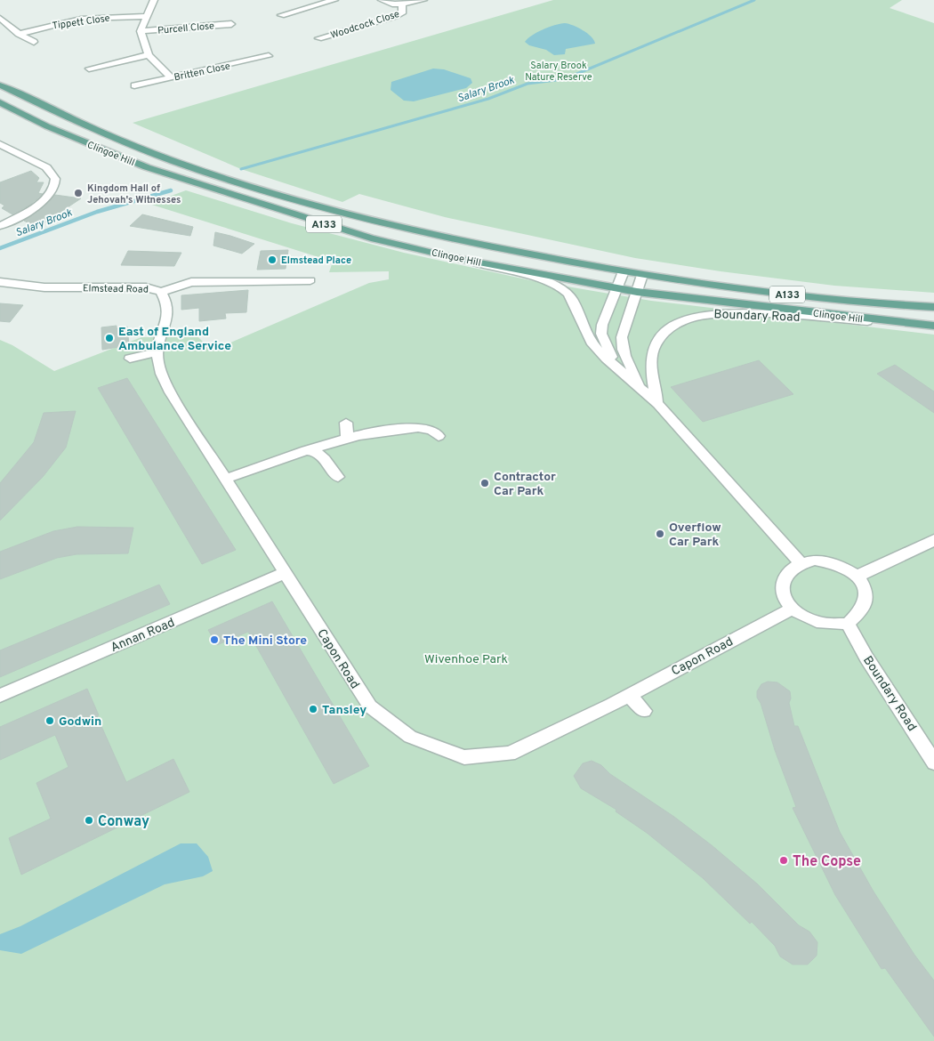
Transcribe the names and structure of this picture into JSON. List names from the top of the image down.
{
  "streets": {
    "main road": ["Clingoe Hill", "A133"],
    "street": [
      "Tippett Close",
      "Woodcock Close",
      "Purcell Close",
      "Britten Close",
      "Elmstead Road",
      "Boundary Road",
      "Annan Road",
      "Capon Road"
    ]
  },
  "crossings": [
    ["Clingoe Hill", "A133"],
    ["Clingoe Hill", "Boundary Road"],
    ["A133", "Boundary Road"],
    ["Boundary Road", "Capon Road"],
    ["Annan Road", "Capon Road"]
  ],
  "water": ["Salary Brook"],
  "parks": ["Salary Brook Nature Reserve", "Wivenhoe Park"],
  "places": [
    "Kingdom Hall of Jehovah's Witnesses",
    "Elmstead Place",
    "East of England Ambulance Service",
    "Contractor Car Park",
    "Overflow Car Park",
    "The Mini Store",
    "Tansley",
    "Godwin",
    "Conway",
    "The Copse"
  ]
}
